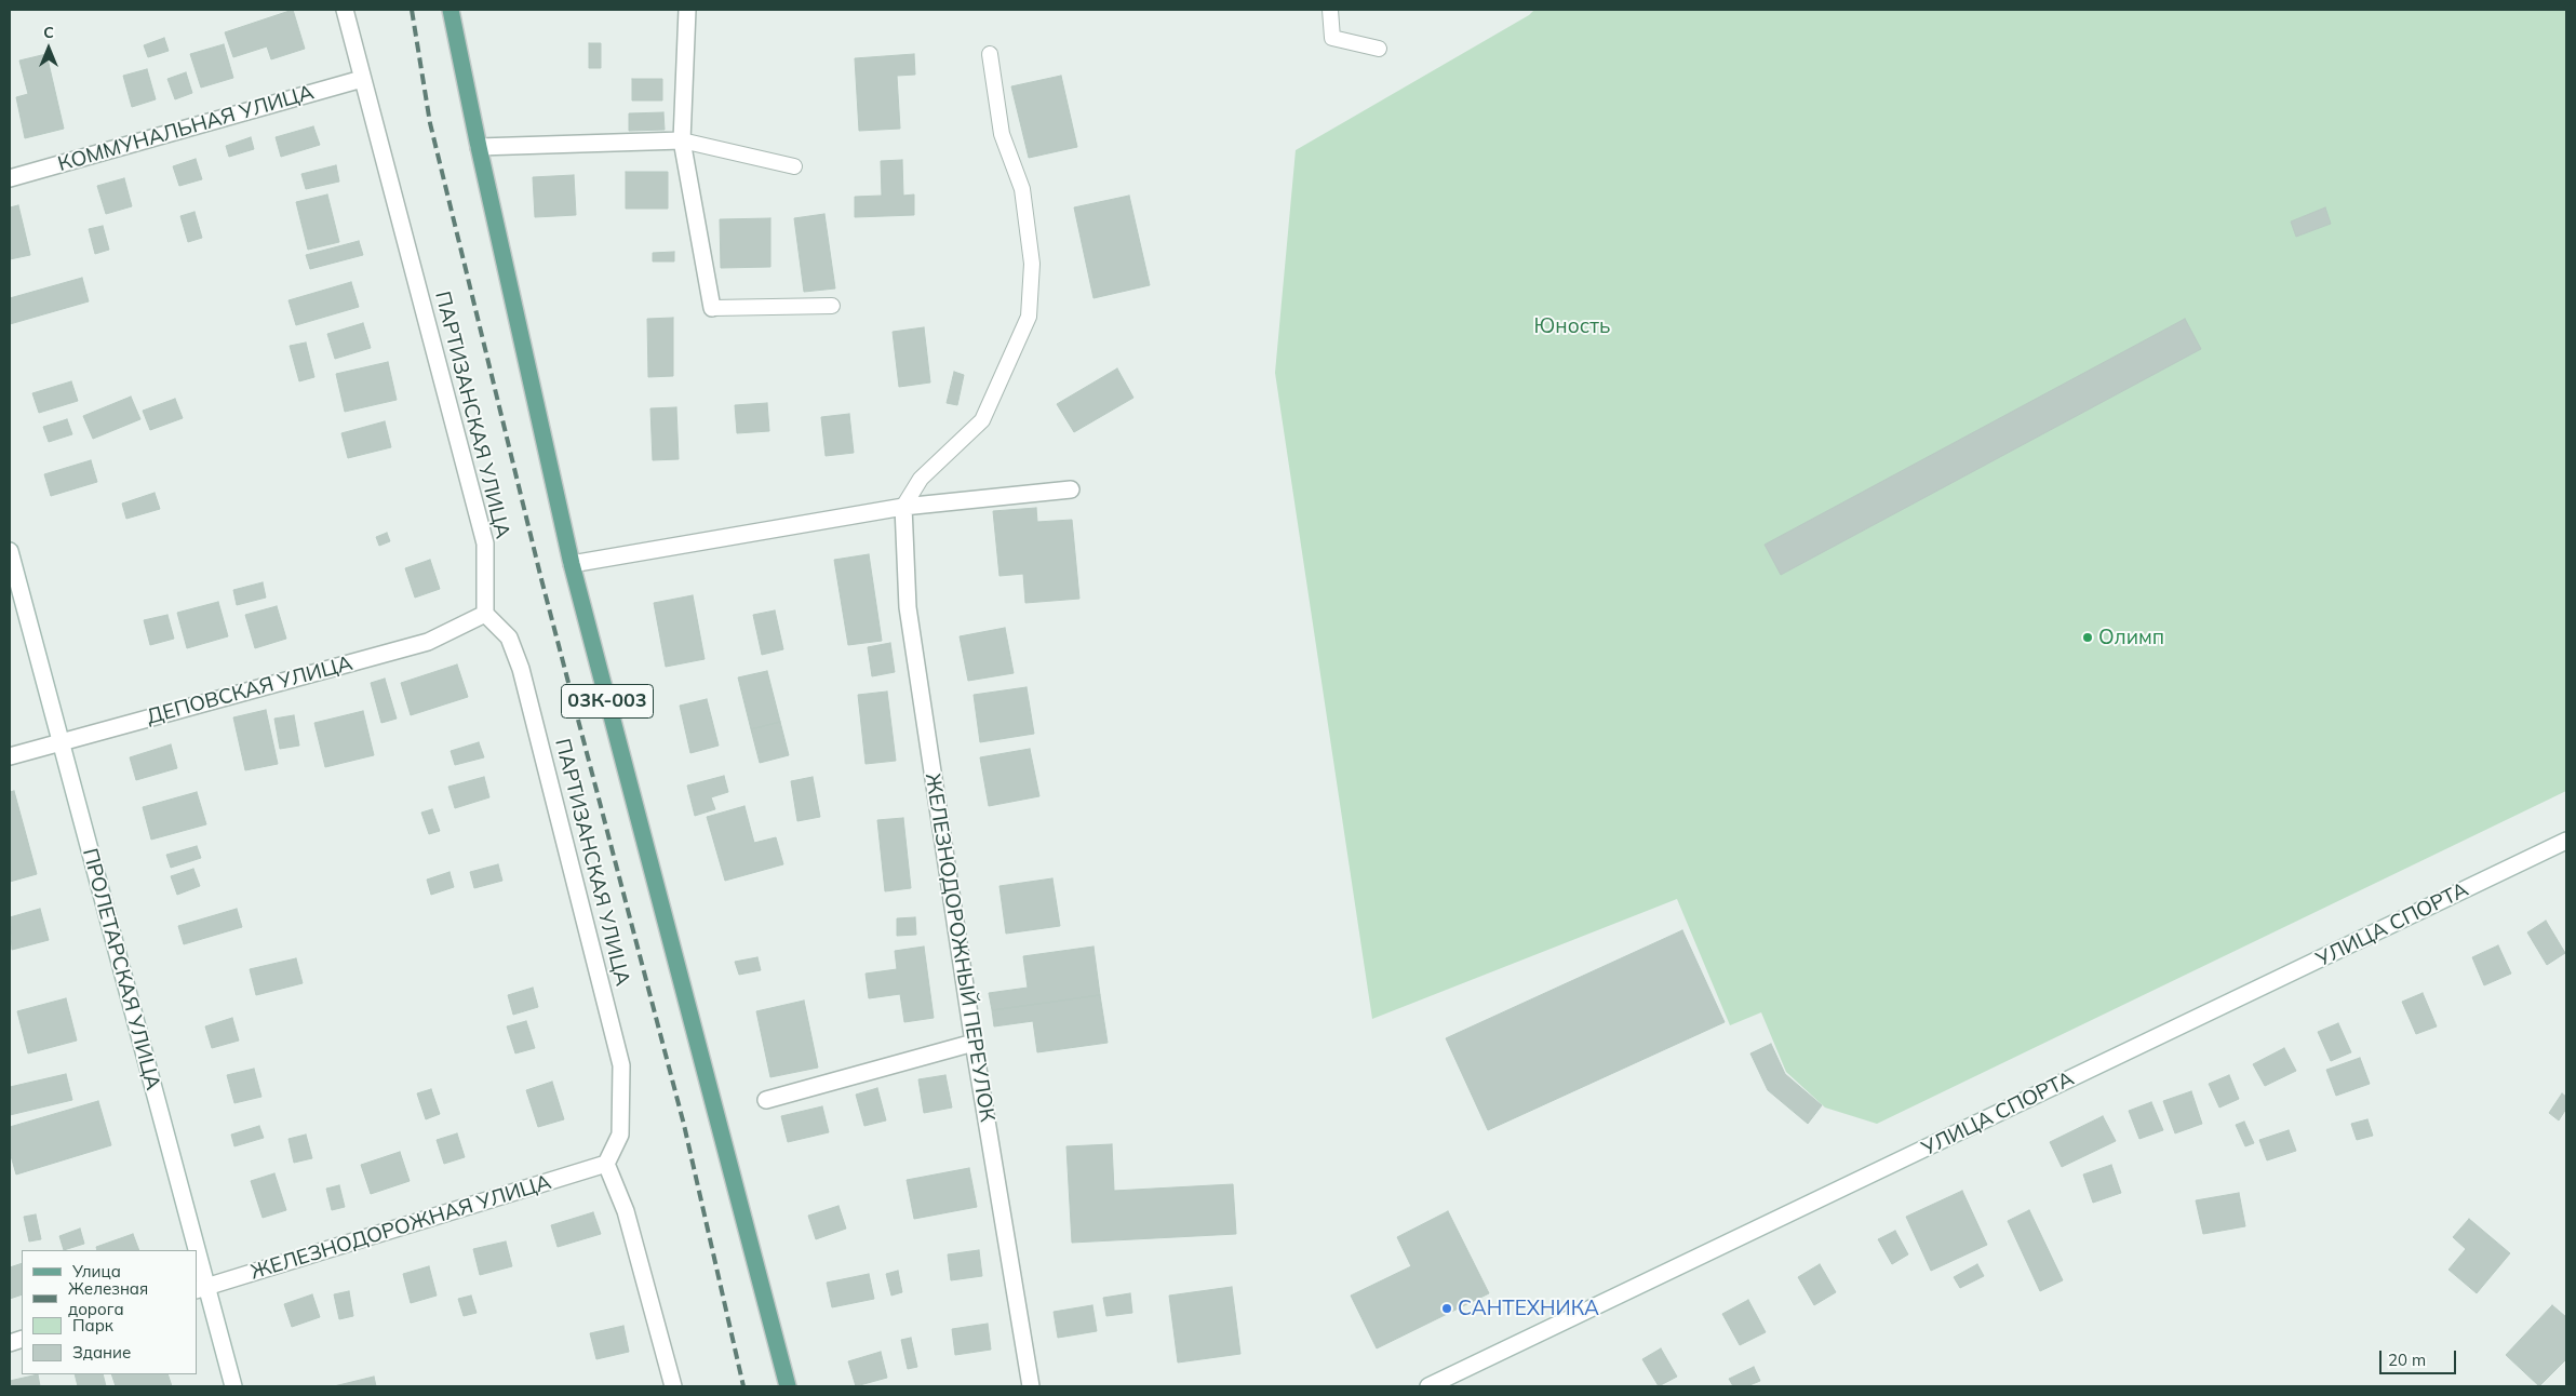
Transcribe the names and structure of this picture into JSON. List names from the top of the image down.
{
  "streets": {
    "main road": ["03К-003"],
    "street": [
      "КОММУНАЛЬНАЯ УЛИЦА",
      "ПАРТИЗАНСКАЯ УЛИЦА",
      "ДЕПОВСКАЯ УЛИЦА",
      "УЛИЦА СПОРТА",
      "ЖЕЛЕЗНОДОРОЖНЫЙ ПЕРЕУЛОК",
      "ПРОЛЕТАРСКАЯ УЛИЦА",
      "ЖЕЛЕЗНОДОРОЖНАЯ УЛИЦА"
    ]
  },
  "crossings": [
    ["КОММУНАЛЬНАЯ УЛИЦА", "ПАРТИЗАНСКАЯ УЛИЦА"],
    ["ПАРТИЗАНСКАЯ УЛИЦА", "ДЕПОВСКАЯ УЛИЦА"],
    ["ПАРТИЗАНСКАЯ УЛИЦА", "ЖЕЛЕЗНОДОРОЖНАЯ УЛИЦА"],
    ["ДЕПОВСКАЯ УЛИЦА", "ПРОЛЕТАРСКАЯ УЛИЦА"],
    ["ПРОЛЕТАРСКАЯ УЛИЦА", "ЖЕЛЕЗНОДОРОЖНАЯ УЛИЦА"]
  ],
  "parks": ["Юность"],
  "places": ["Олимп", "САНТЕХНИКА"],
  "legend": [
    "Улица",
    "Железная дорога",
    "Парк",
    "Здание"
  ],
  "scale_bar": "20 m",
  "north": "top"
}
